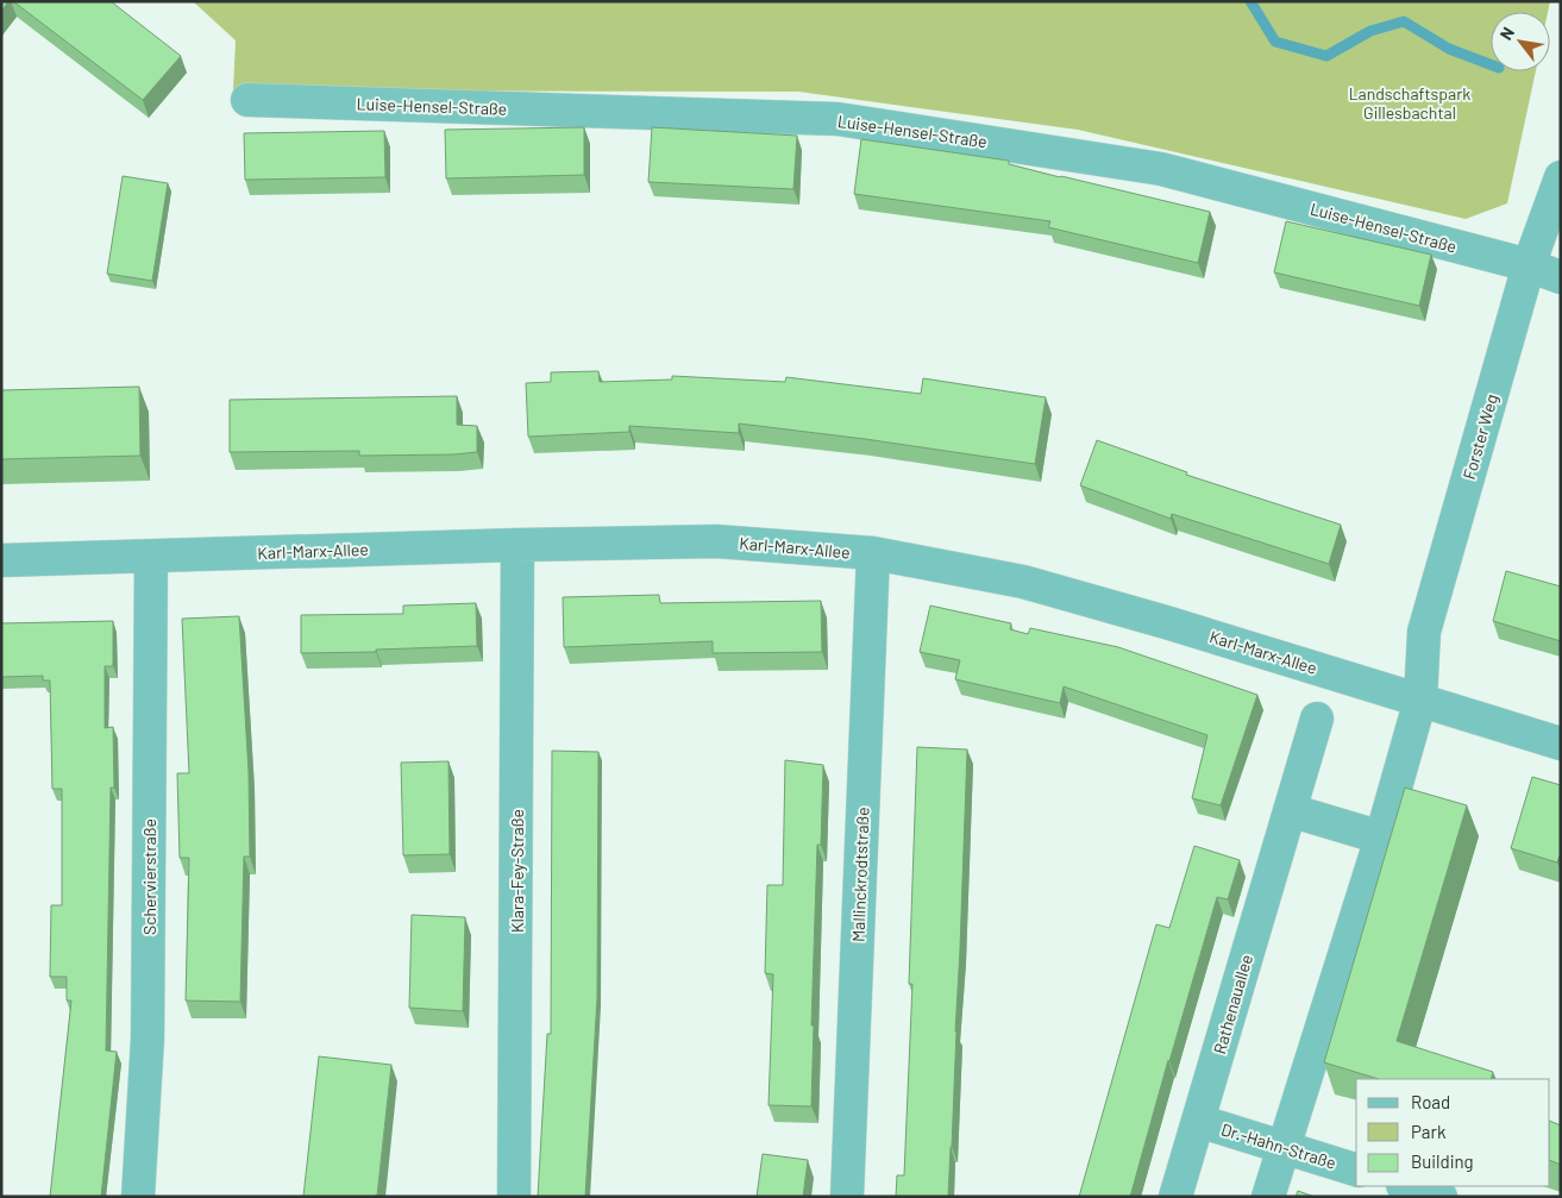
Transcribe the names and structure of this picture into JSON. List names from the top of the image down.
{
  "streets": {
    "street": [
      "Luise-Hensel-Straße",
      "Forster Weg",
      "Karl-Marx-Allee",
      "Klara-Fey-Straße",
      "Mallinckrodtstraße",
      "Schervierstraße",
      "Rathenauallee",
      "Dr.-Hahn-Straße"
    ]
  },
  "crossings": [
    ["Luise-Hensel-Straße", "Forster Weg"],
    ["Forster Weg", "Karl-Marx-Allee"],
    ["Karl-Marx-Allee", "Klara-Fey-Straße"],
    ["Karl-Marx-Allee", "Mallinckrodtstraße"],
    ["Karl-Marx-Allee", "Schervierstraße"],
    ["Rathenauallee", "Dr.-Hahn-Straße"]
  ],
  "parks": ["Landschaftspark Gillesbachtal"],
  "legend": ["Road", "Park", "Building"],
  "north": "top left"
}
